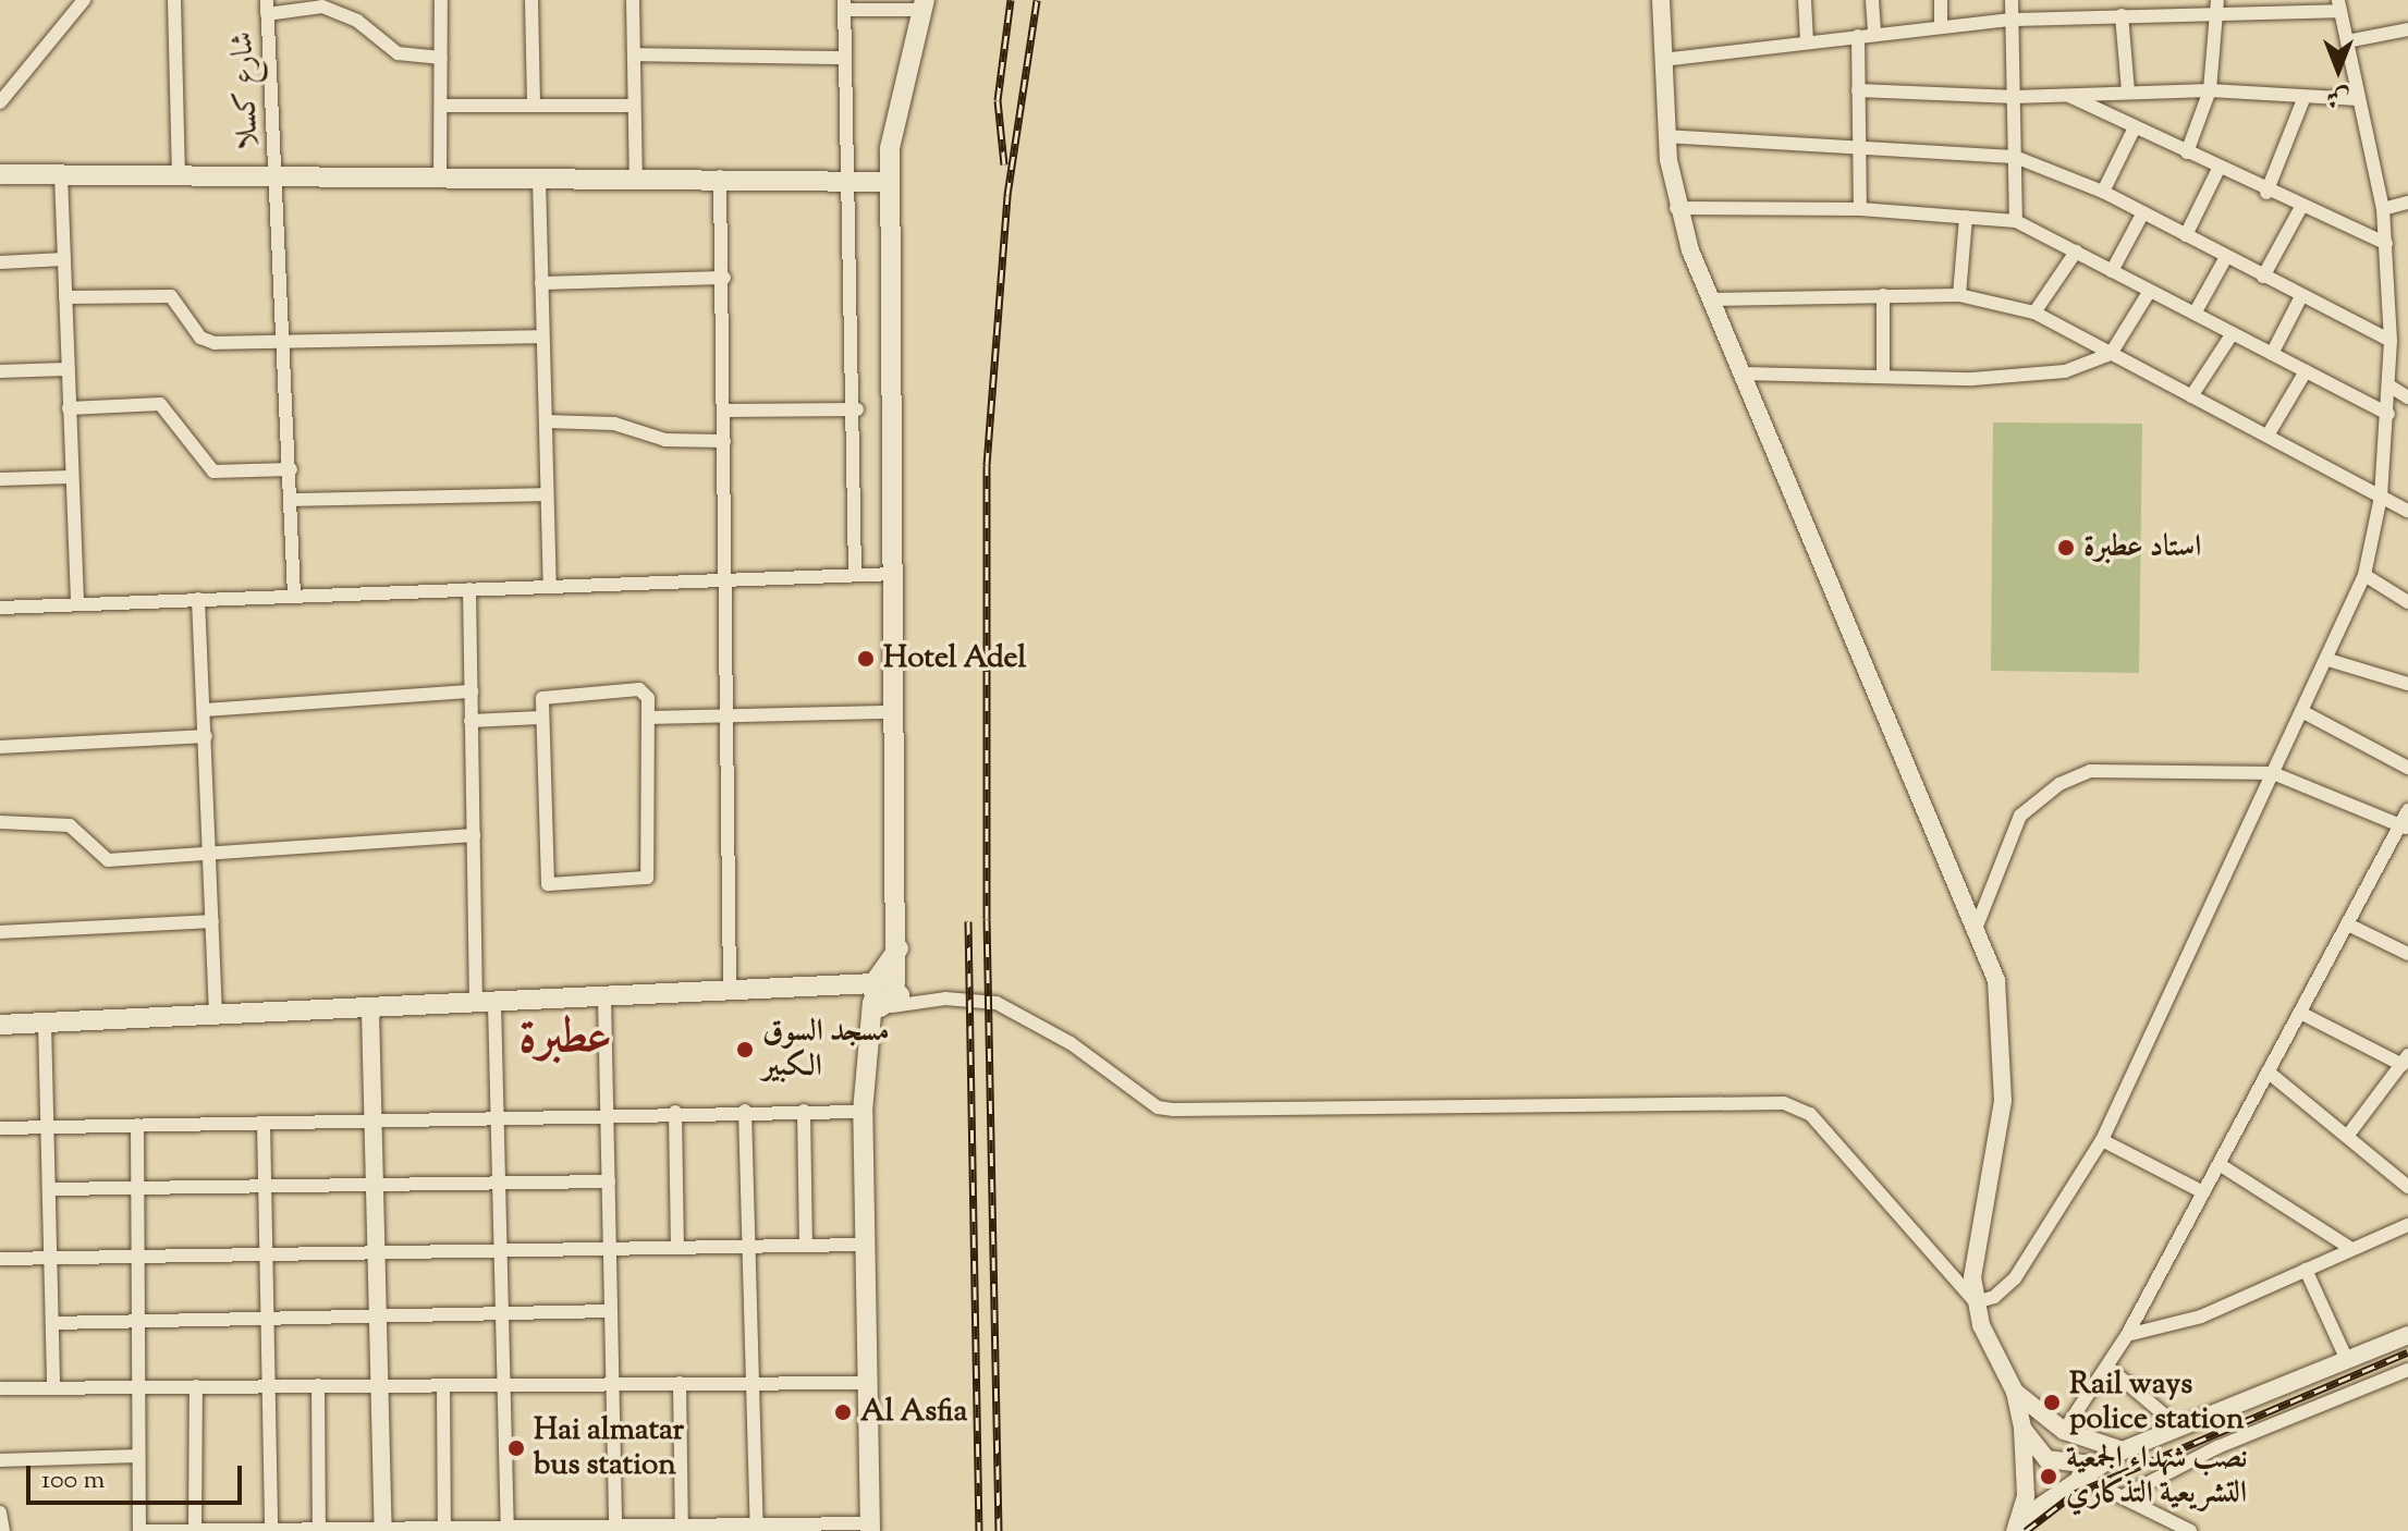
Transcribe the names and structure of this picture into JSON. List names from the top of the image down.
{
  "streets": {
    "street": ["شارع كسلا"]
  },
  "districts": ["عطبرة"],
  "places": [
    "استاد عطبرة",
    "Hotel Adel",
    "مسجد السوق الكبير",
    "Rail ways police station",
    "Al Asfia",
    "Hai almatar bus station",
    "نصب شهداء الجمعية التشريعية التذكاري"
  ],
  "scale_bar": "100 m",
  "north": "bottom"
}
